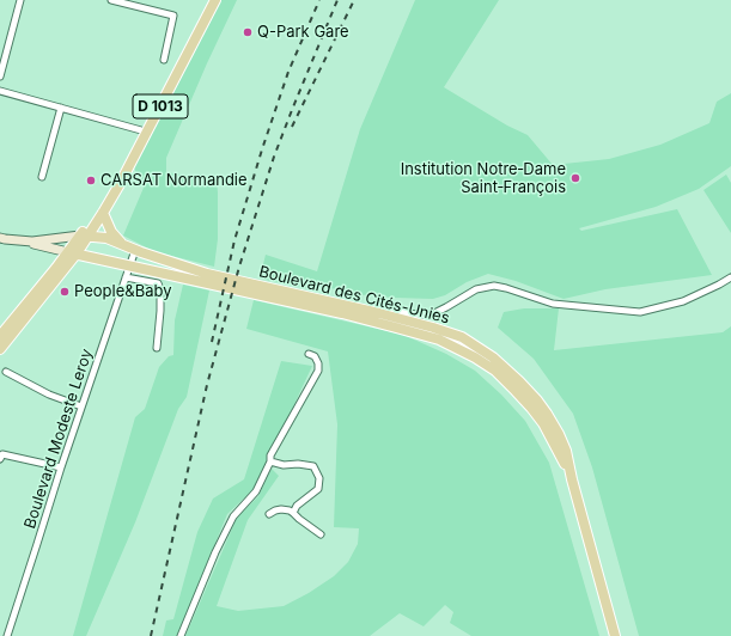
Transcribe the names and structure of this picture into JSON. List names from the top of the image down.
{
  "streets": {
    "main road": ["D 1013", "Boulevard des Cités-Unies"],
    "street": ["Boulevard Modeste Leroy"]
  },
  "crossings": [
    ["D 1013", "Boulevard des Cités-Unies"],
    ["Boulevard des Cités-Unies", "Boulevard Modeste Leroy"]
  ],
  "places": [
    "Q-Park Gare",
    "Institution Notre‐Dame Saint‐François",
    "CARSAT Normandie",
    "People&Baby"
  ]
}
